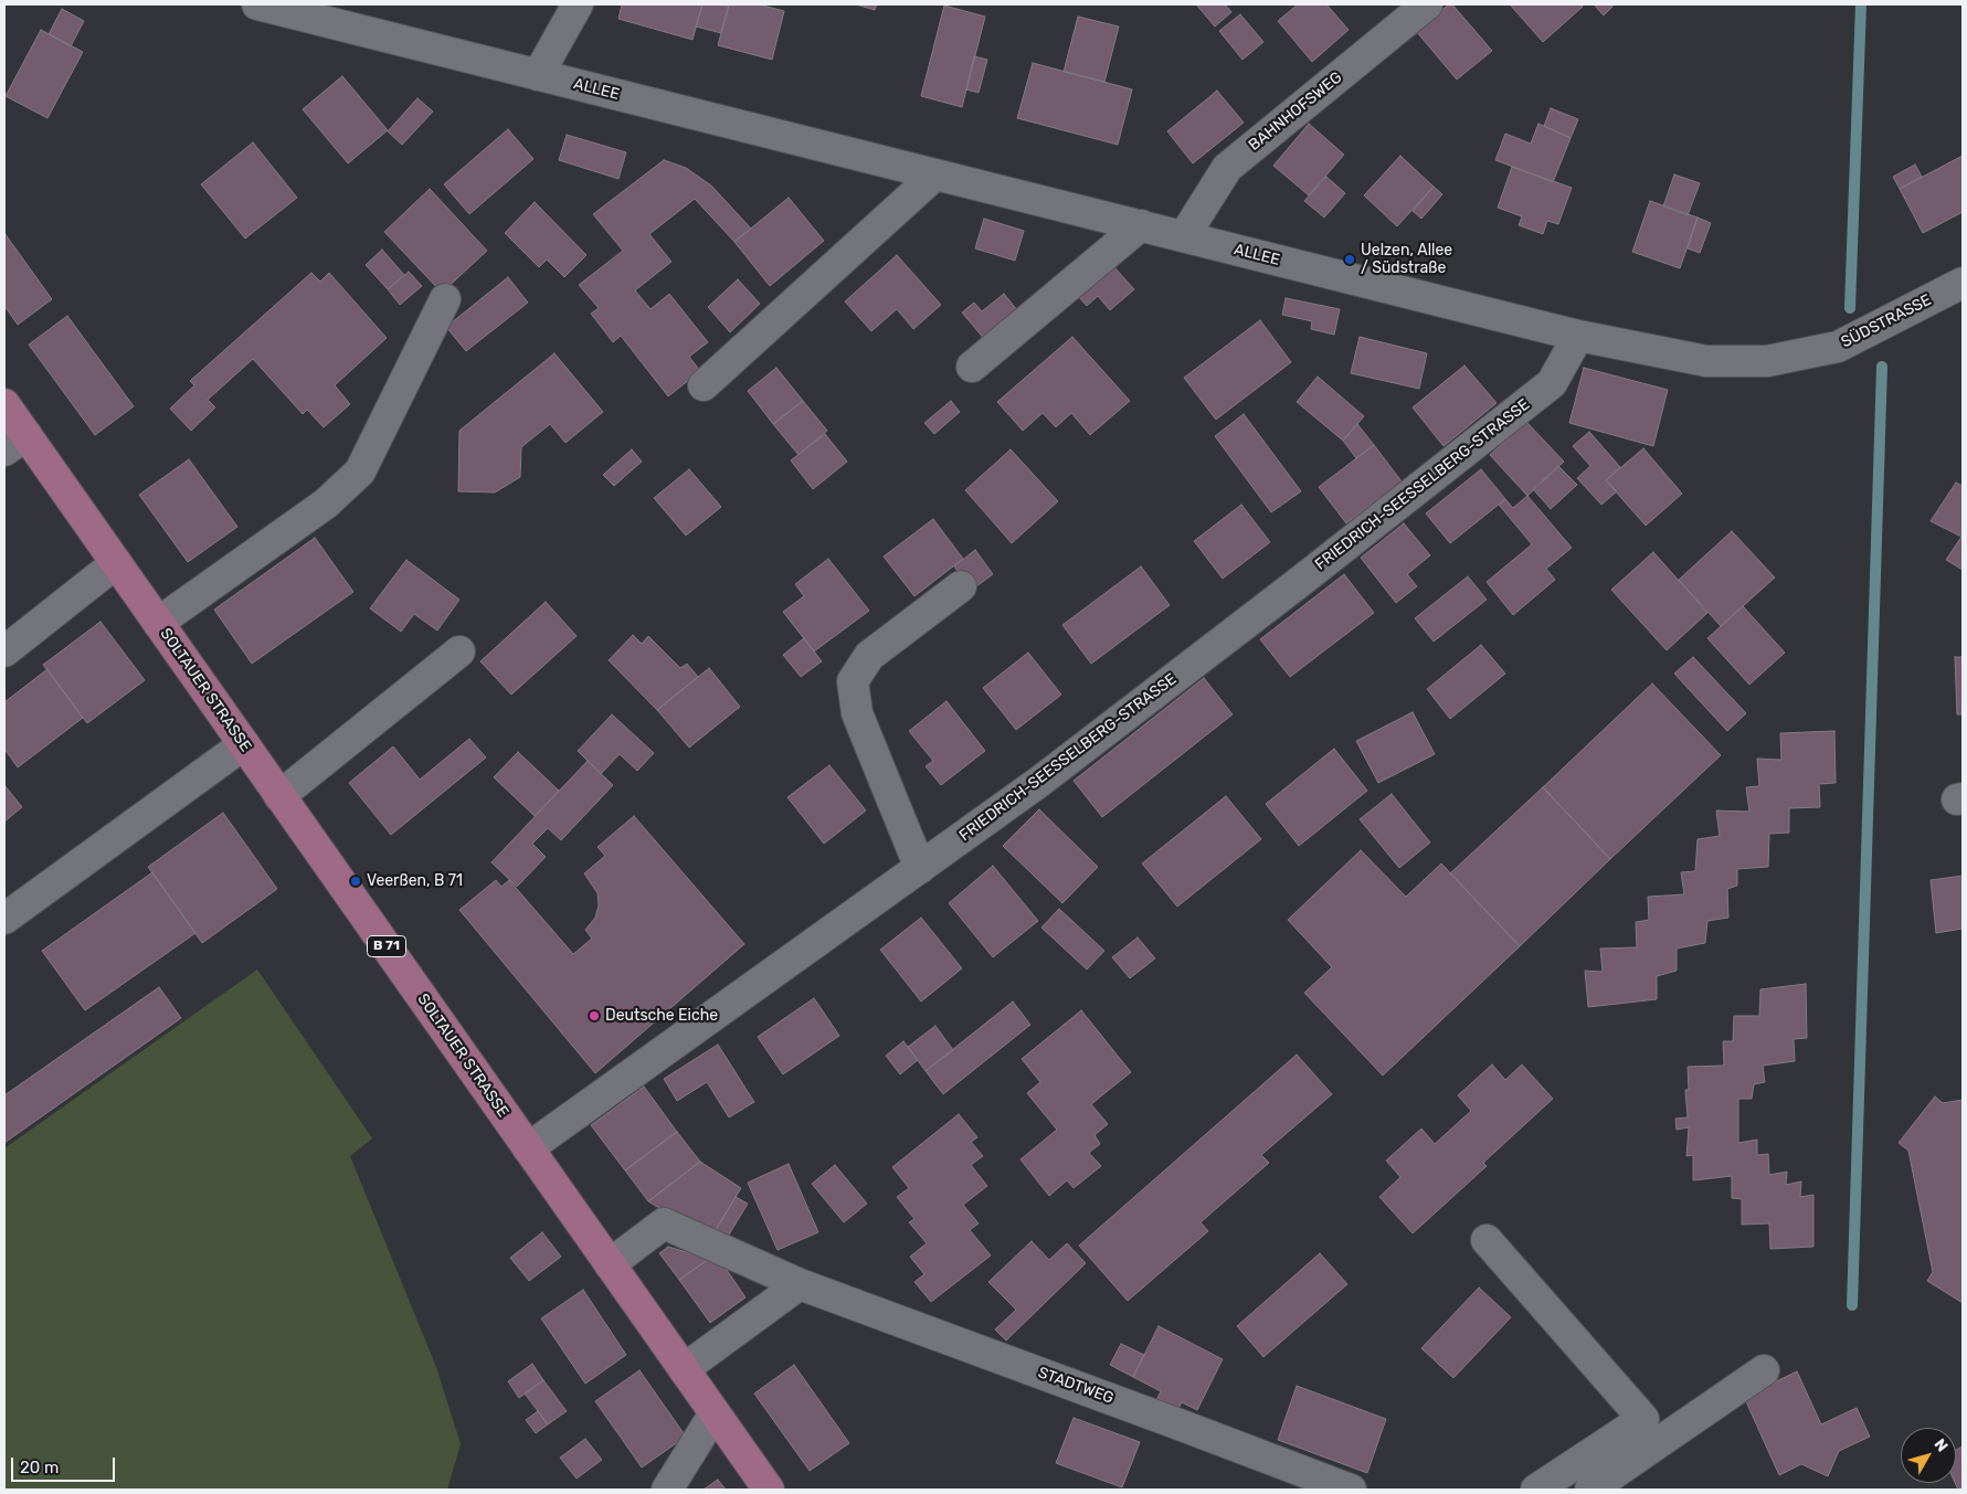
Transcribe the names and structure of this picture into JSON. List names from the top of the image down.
{
  "streets": {
    "main road": ["SOLTAUER STRASSE", "B 71"],
    "street": [
      "ALLEE",
      "BAHNHOFSWEG",
      "SÜDSTRASSE",
      "FRIEDRICH-SEESSELBERG-STRASSE",
      "STADTWEG"
    ]
  },
  "crossings": [
    ["ALLEE", "BAHNHOFSWEG"],
    ["ALLEE", "SÜDSTRASSE"],
    ["ALLEE", "FRIEDRICH-SEESSELBERG-STRASSE"],
    ["SÜDSTRASSE", "FRIEDRICH-SEESSELBERG-STRASSE"],
    ["FRIEDRICH-SEESSELBERG-STRASSE", "SOLTAUER STRASSE"],
    ["SOLTAUER STRASSE", "STADTWEG"]
  ],
  "places": ["Uelzen, Allee / Südstraße", "Veerßen, B 71", "Deutsche Eiche"],
  "scale_bar": "20 m",
  "north": "top right"
}
